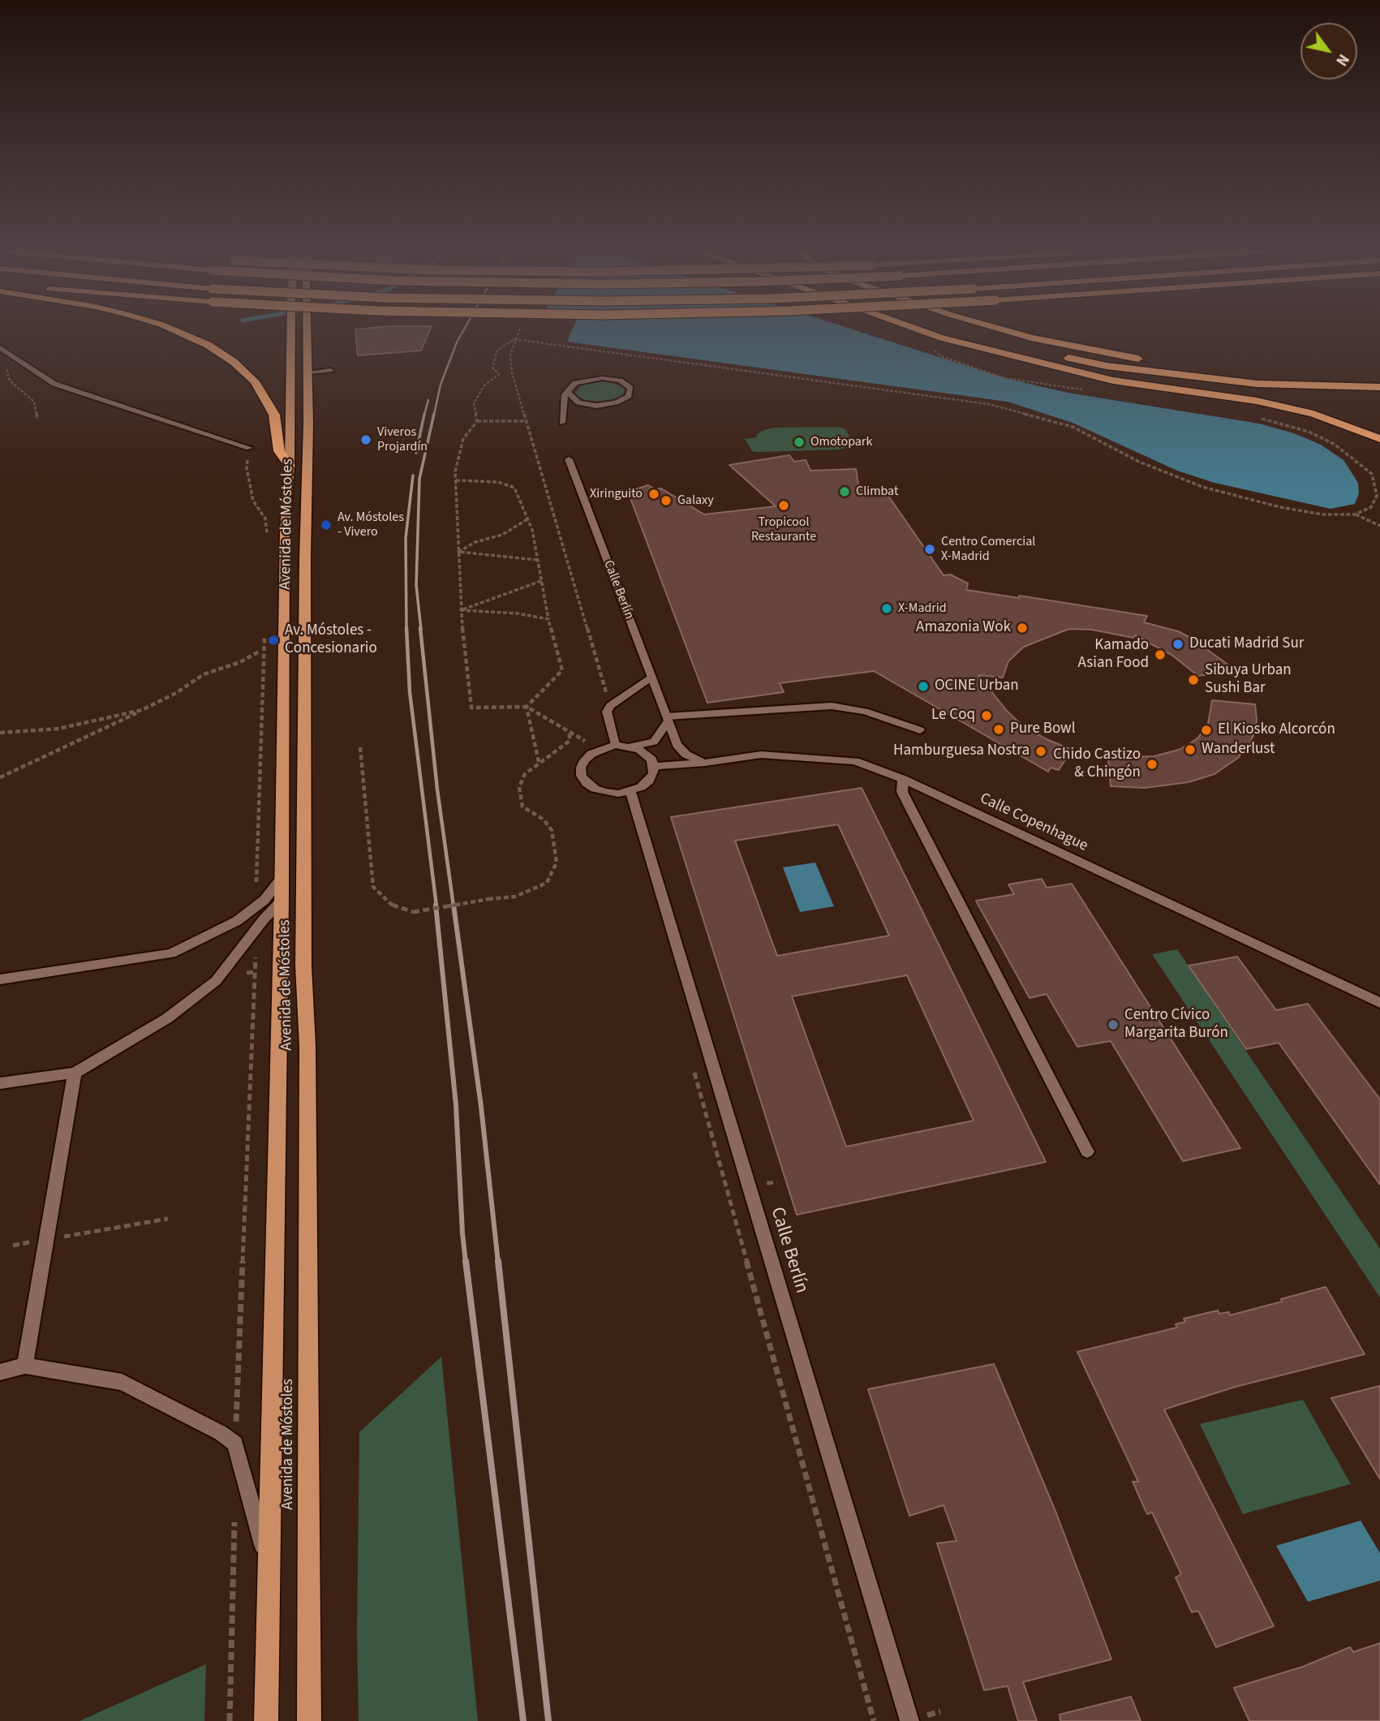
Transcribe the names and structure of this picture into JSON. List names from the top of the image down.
{
  "streets": {
    "main road": ["Avenida de Móstoles"],
    "street": ["Calle Berlín", "Calle Copenhague"]
  },
  "crossings": [
    ["Calle Berlín", "Calle Copenhague"]
  ],
  "places": [
    "Viveros Projardín",
    "Omotopark",
    "Climbat",
    "Xiringuito",
    "Galaxy",
    "Tropicool Restaurante",
    "Av. Móstoles - Vivero",
    "Centro Comercial X-Madrid",
    "X-Madrid",
    "Amazonia Wok",
    "Av. Móstoles - Concesionario",
    "Ducati Madrid Sur",
    "Kamado Asian Food",
    "Sibuya Urban Sushi Bar",
    "OCINE Urban",
    "Le Coq",
    "Pure Bowl",
    "El Kiosko Alcorcón",
    "Wanderlust",
    "Hamburguesa Nostra",
    "Chido Castizo & Chingón",
    "Centro Cívico Margarita Burón"
  ],
  "north": "bottom right"
}
